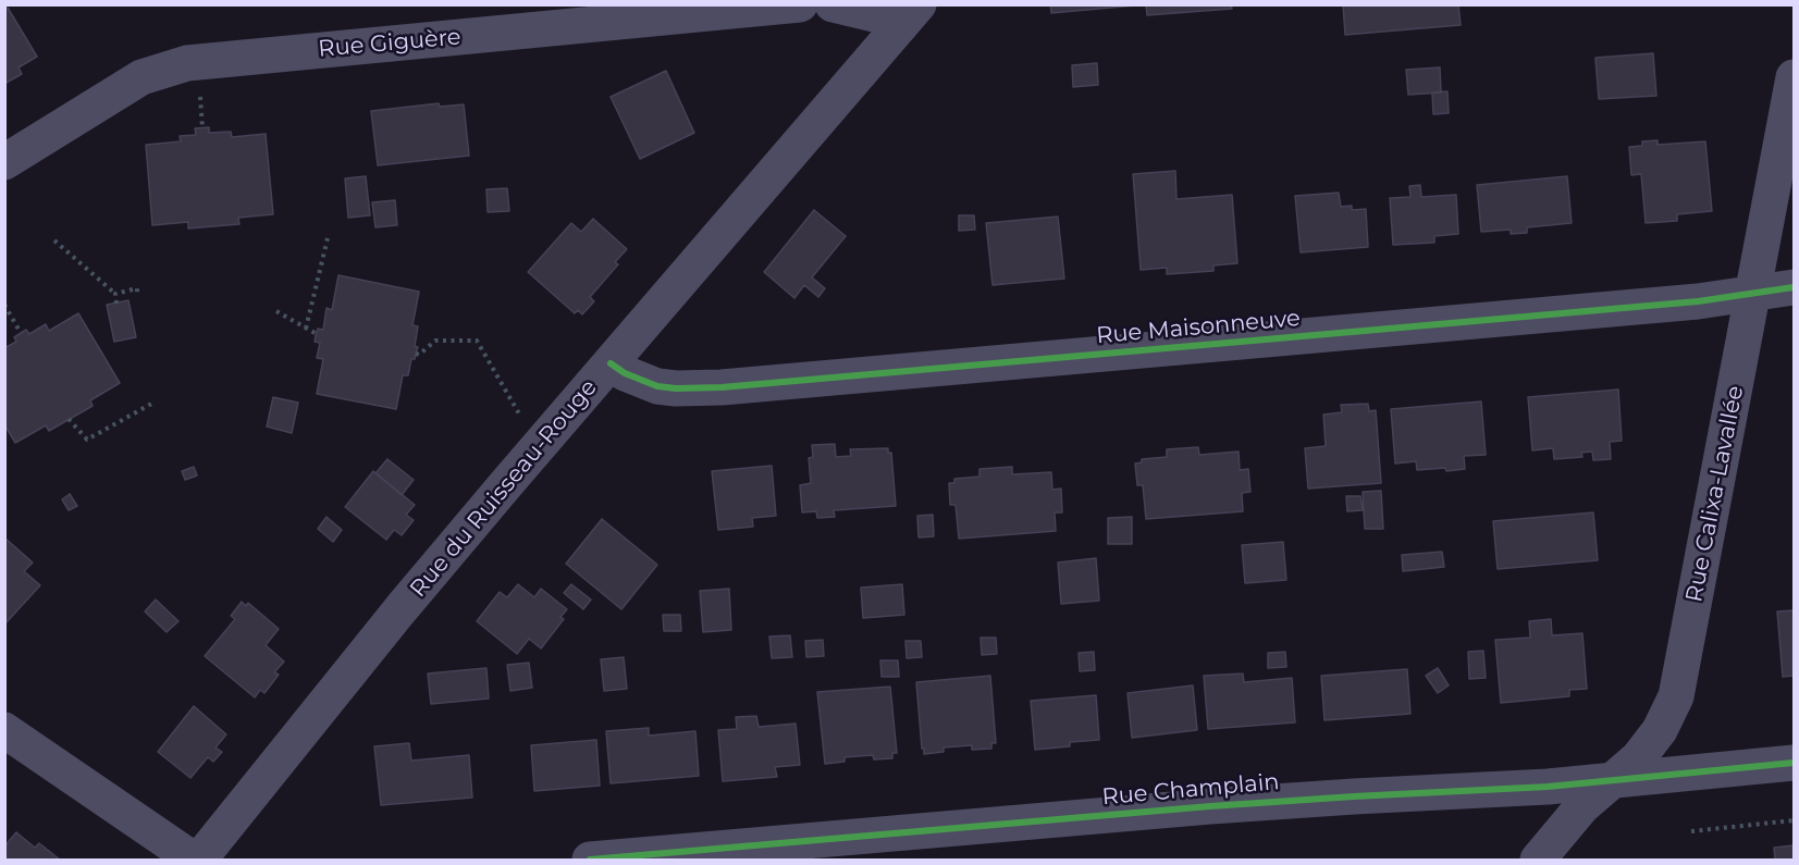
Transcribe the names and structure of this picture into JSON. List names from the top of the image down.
{
  "streets": {
    "street": [
      "Rue Giguère",
      "Rue Maisonneuve",
      "Rue du Ruisseau-Rouge",
      "Rue Calixa-Lavallée",
      "Rue Champlain"
    ]
  },
  "crossings": [
    ["Rue Maisonneuve", "Rue du Ruisseau-Rouge"],
    ["Rue Maisonneuve", "Rue Calixa-Lavallée"],
    ["Rue Calixa-Lavallée", "Rue Champlain"]
  ]
}
